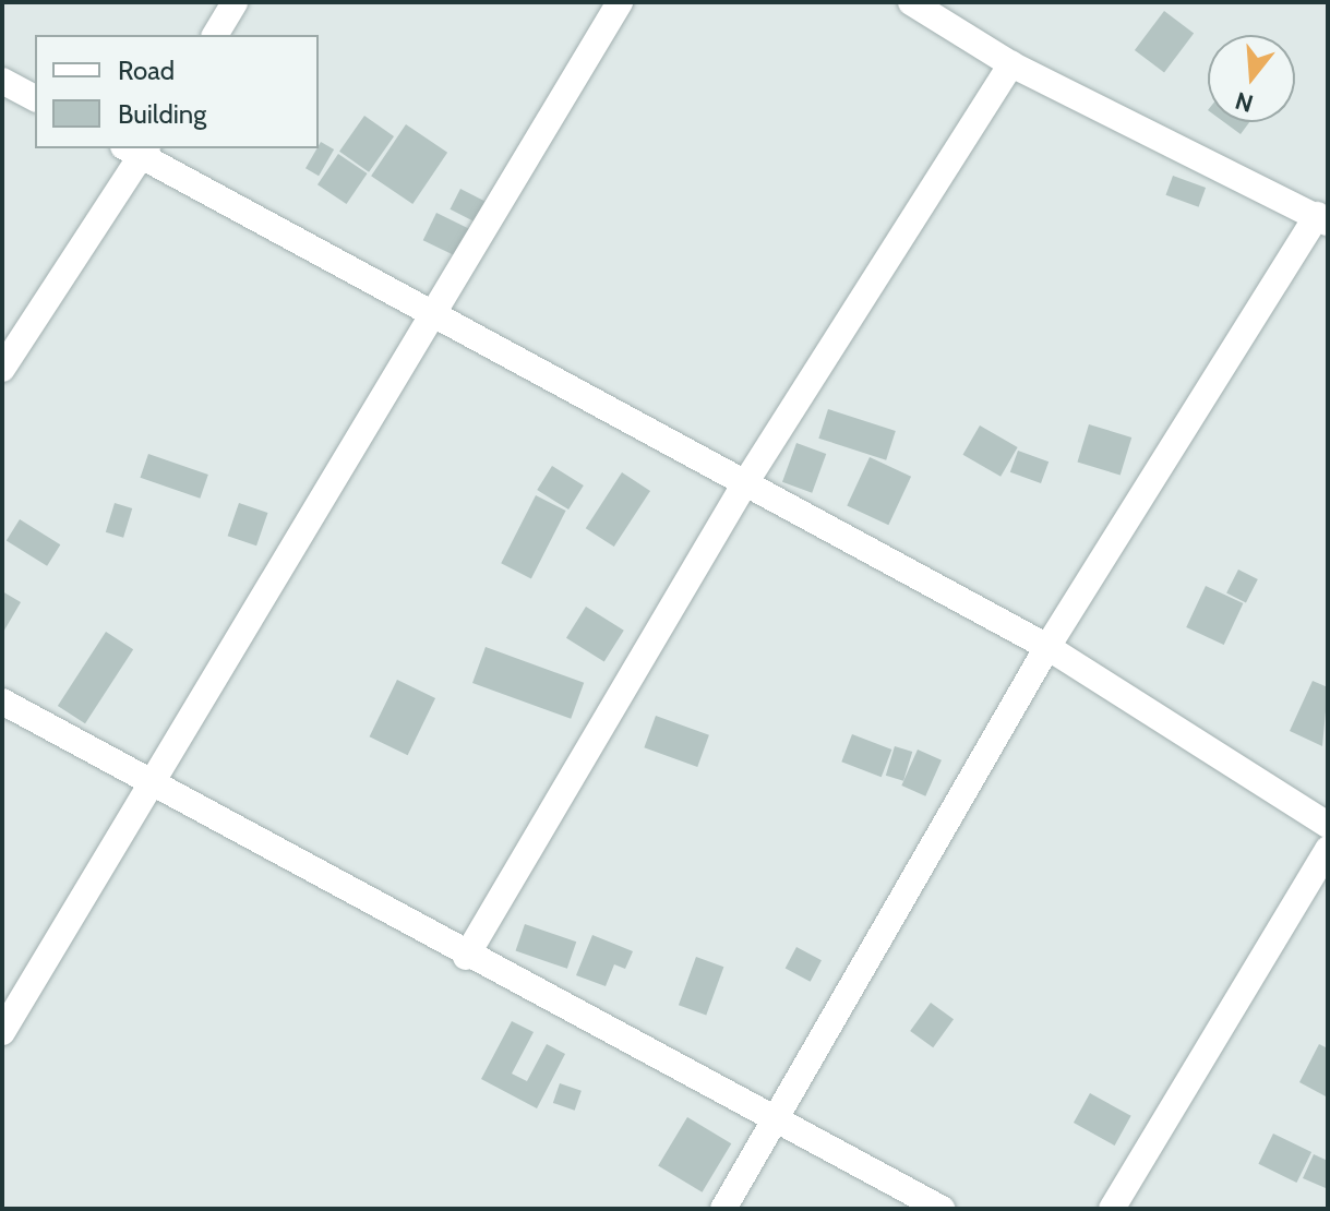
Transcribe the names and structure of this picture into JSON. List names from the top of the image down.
{
  "legend": ["Road", "Building"],
  "north": "bottom"
}
